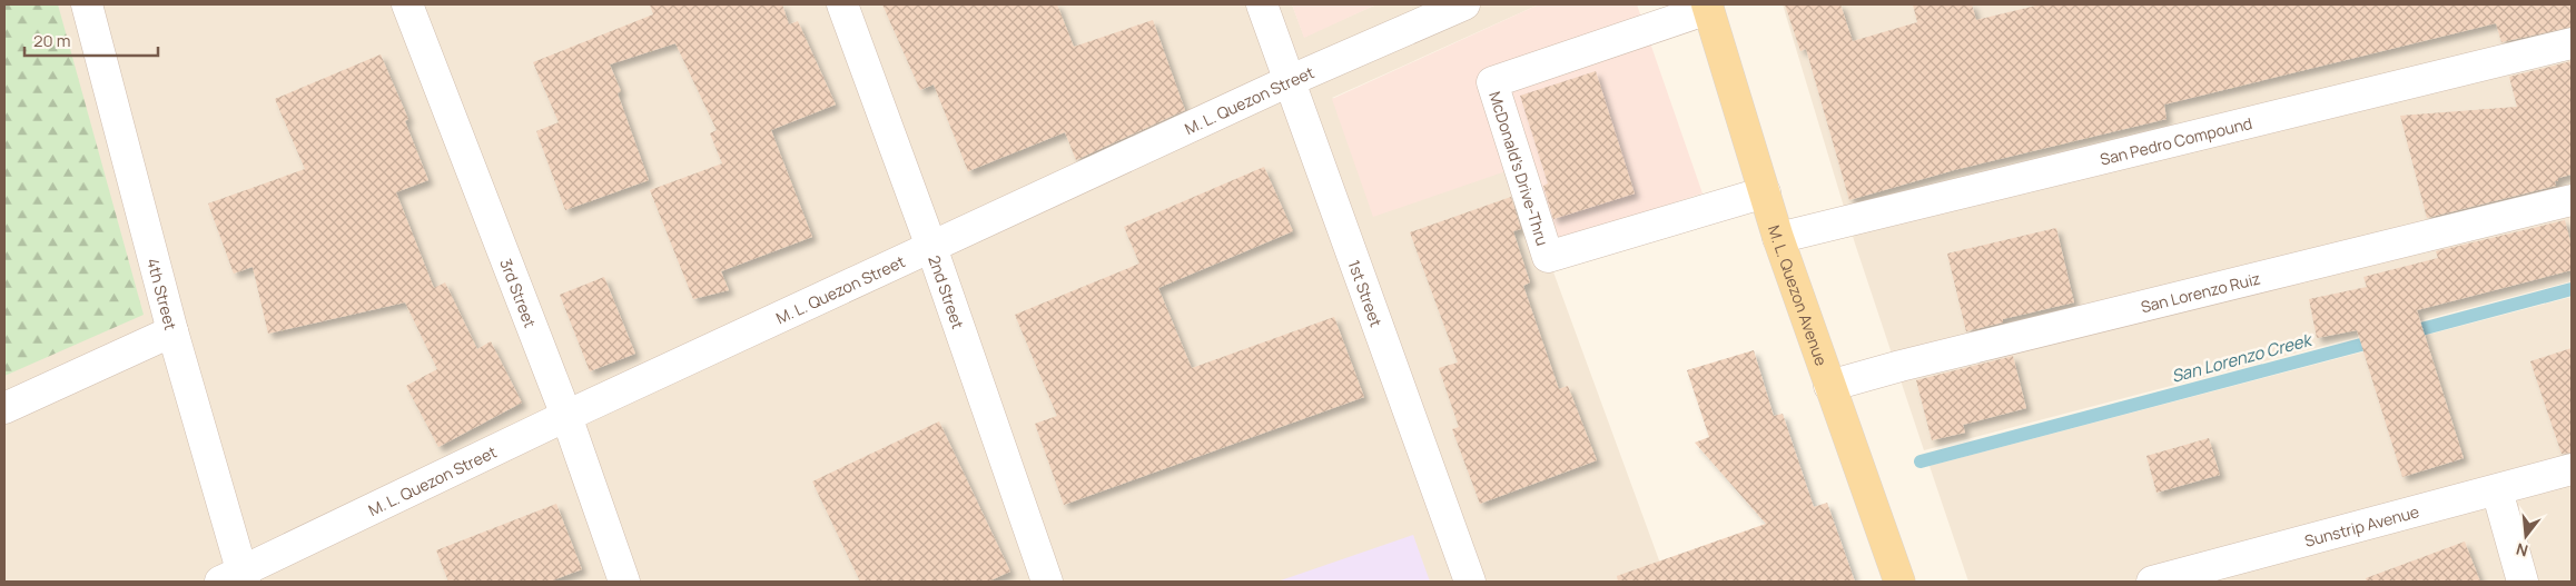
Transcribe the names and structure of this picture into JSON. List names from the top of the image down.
{
  "streets": {
    "main road": ["M. L. Quezon Avenue"],
    "street": [
      "M. L. Quezon Street",
      "San Pedro Compound",
      "McDonald's Drive-Thru",
      "3rd Street",
      "2nd Street",
      "San Lorenzo Ruiz",
      "4th Street",
      "1st Street",
      "Sunstrip Avenue"
    ]
  },
  "crossings": [
    ["M. L. Quezon Street", "3rd Street"],
    ["M. L. Quezon Street", "2nd Street"],
    ["M. L. Quezon Street", "4th Street"],
    ["M. L. Quezon Street", "1st Street"],
    ["San Pedro Compound", "M. L. Quezon Avenue"],
    ["McDonald's Drive-Thru", "M. L. Quezon Avenue"],
    ["San Lorenzo Ruiz", "M. L. Quezon Avenue"]
  ],
  "water": ["San Lorenzo Creek"],
  "scale_bar": "20 m",
  "north": "bottom"
}
